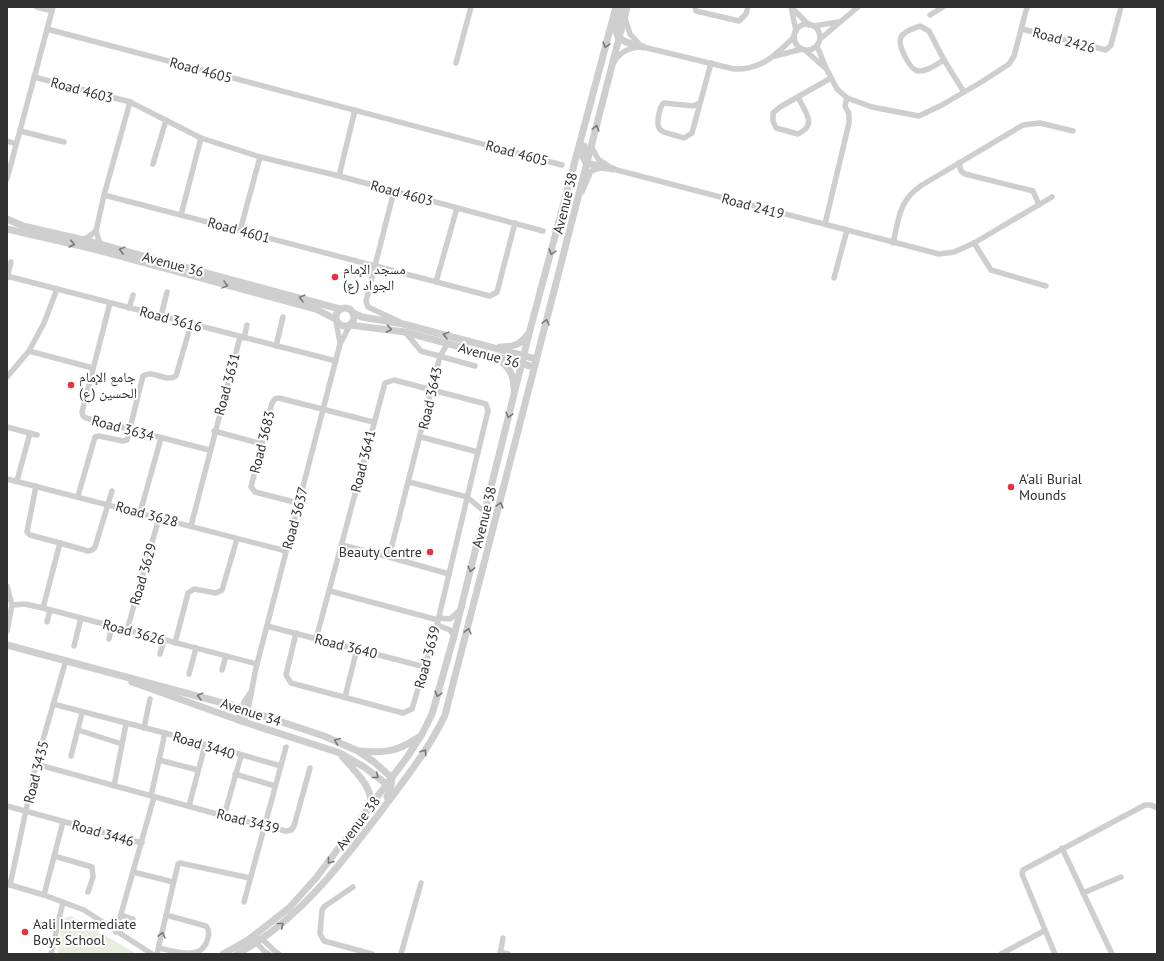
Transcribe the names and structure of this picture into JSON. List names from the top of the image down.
{
  "streets": {
    "street": [
      "Road 2426",
      "Road 4605",
      "Road 4603",
      "Avenue 38",
      "Road 2419",
      "Road 4601",
      "Avenue 36",
      "Road 3616",
      "Road 3631",
      "Road 3643",
      "Road 3634",
      "Road 3683",
      "Road 3641",
      "Road 3628",
      "Road 3637",
      "Road 3629",
      "Road 3626",
      "Road 3640",
      "Road 3639",
      "Avenue 34",
      "Road 3440",
      "Road 3435",
      "Road 3439",
      "Road 3446"
    ]
  },
  "crossings": [
    ["Road 4603", "Road 4601"],
    ["Road 4603", "Avenue 36"],
    ["Avenue 38", "Road 2419"],
    ["Avenue 38", "Avenue 36"],
    ["Avenue 38", "Avenue 34"],
    ["Avenue 36", "Road 3643"],
    ["Avenue 36", "Road 3637"],
    ["Road 3616", "Road 3631"],
    ["Road 3616", "Road 3634"],
    ["Road 3616", "Road 3637"],
    ["Road 3631", "Road 3634"],
    ["Road 3631", "Road 3683"],
    ["Road 3631", "Road 3628"],
    ["Road 3643", "Road 3641"],
    ["Road 3634", "Road 3628"],
    ["Road 3683", "Road 3641"],
    ["Road 3683", "Road 3637"],
    ["Road 3641", "Road 3640"],
    ["Road 3641", "Road 3639"],
    ["Road 3628", "Road 3637"],
    ["Road 3628", "Road 3629"],
    ["Road 3637", "Road 3626"],
    ["Road 3637", "Road 3640"],
    ["Road 3637", "Avenue 34"],
    ["Road 3629", "Road 3626"],
    ["Road 3640", "Road 3639"],
    ["Avenue 34", "Road 3435"],
    ["Road 3440", "Road 3435"],
    ["Road 3435", "Road 3439"],
    ["Road 3435", "Road 3446"]
  ],
  "places": [
    "مسجد الإمام الجواد (ع)",
    "جامع الإمام الحسين (ع)",
    "A'ali Burial Mounds",
    "Beauty Centre",
    "Aali Intermediate Boys School"
  ]
}
